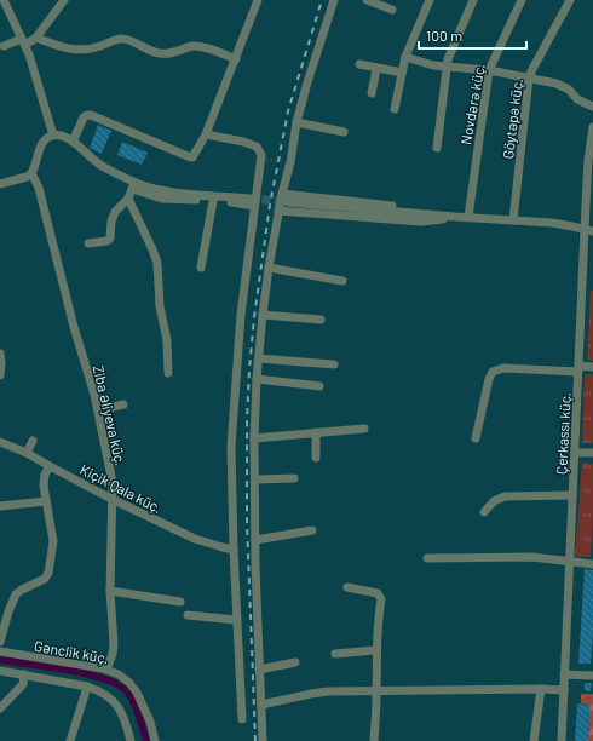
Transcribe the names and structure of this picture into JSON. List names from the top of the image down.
{
  "streets": {
    "street": [
      "Novdərə küç.",
      "Göytəpə küç.",
      "Ziba Əliyeva küç.",
      "Çerkassı küç.",
      "Kiçik Qala küç.",
      "Gənclik küç."
    ]
  },
  "crossings": [
    ["Ziba Əliyeva küç.", "Kiçik Qala küç."],
    ["Ziba Əliyeva küç.", "Gənclik küç."]
  ],
  "scale_bar": "100 m"
}
